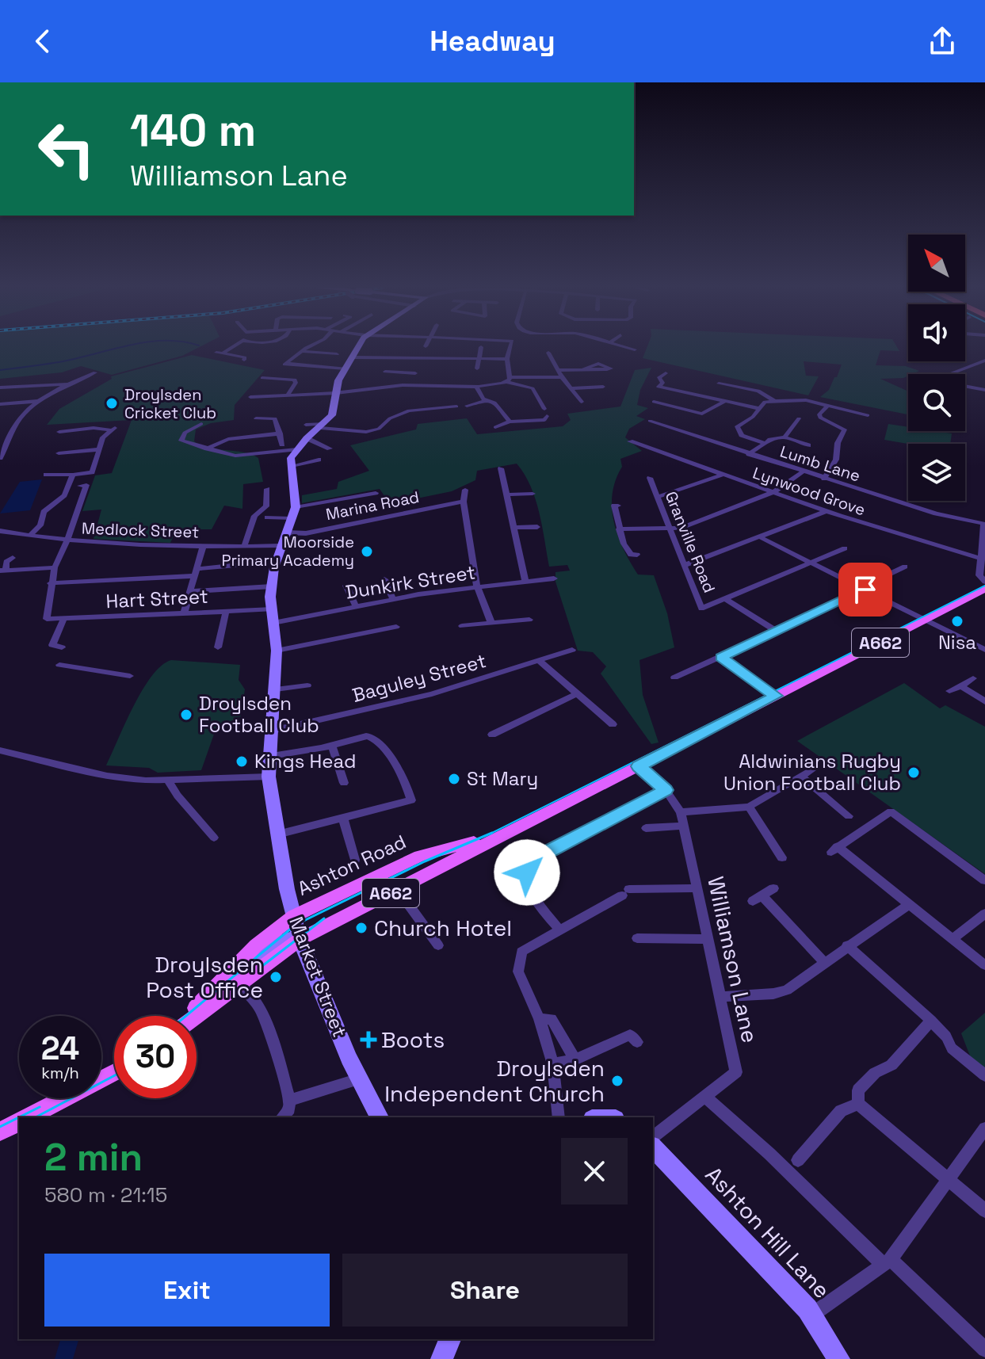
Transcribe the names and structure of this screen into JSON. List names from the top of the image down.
{
  "streets": {
    "main road": ["A662", "Ashton Road"],
    "street": [
      "Lumb Lane",
      "Lynwood Grove",
      "Marina Road",
      "Medlock Street",
      "Granville Road",
      "Dunkirk Street",
      "Hart Street",
      "Baguley Street",
      "Williamson Lane",
      "Market Street",
      "Ashton Hill Lane"
    ]
  },
  "crossings": [
    ["Marina Road", "Market Street"],
    ["Medlock Street", "Market Street"],
    ["Dunkirk Street", "Market Street"],
    ["Hart Street", "Market Street"],
    ["A662", "Ashton Road"],
    ["A662", "Williamson Lane"],
    ["A662", "Market Street"],
    ["Baguley Street", "Market Street"],
    ["Ashton Road", "Williamson Lane"],
    ["Ashton Road", "Market Street"]
  ],
  "places": {
    "other": [
      "Droylsden Cricket Club",
      "Moorside Primary Academy",
      "Nisa",
      "Droylsden Football Club",
      "Kings Head",
      "Aldwinians Rugby Union Football Club",
      "St Mary",
      "Church Hotel",
      "Droylsden Post Office",
      "Droylsden Independent Church"
    ],
    "health": ["Boots"]
  },
  "north": "top left",
  "page": {
    "header": "Headway",
    "turn": ["140 m", "Williamson Lane"],
    "speed": "24 km/h",
    "limit": "30",
    "heading": ["2 min", "580 m · 21:15"],
    "buttons": ["Exit", "Share"]
  }
}
